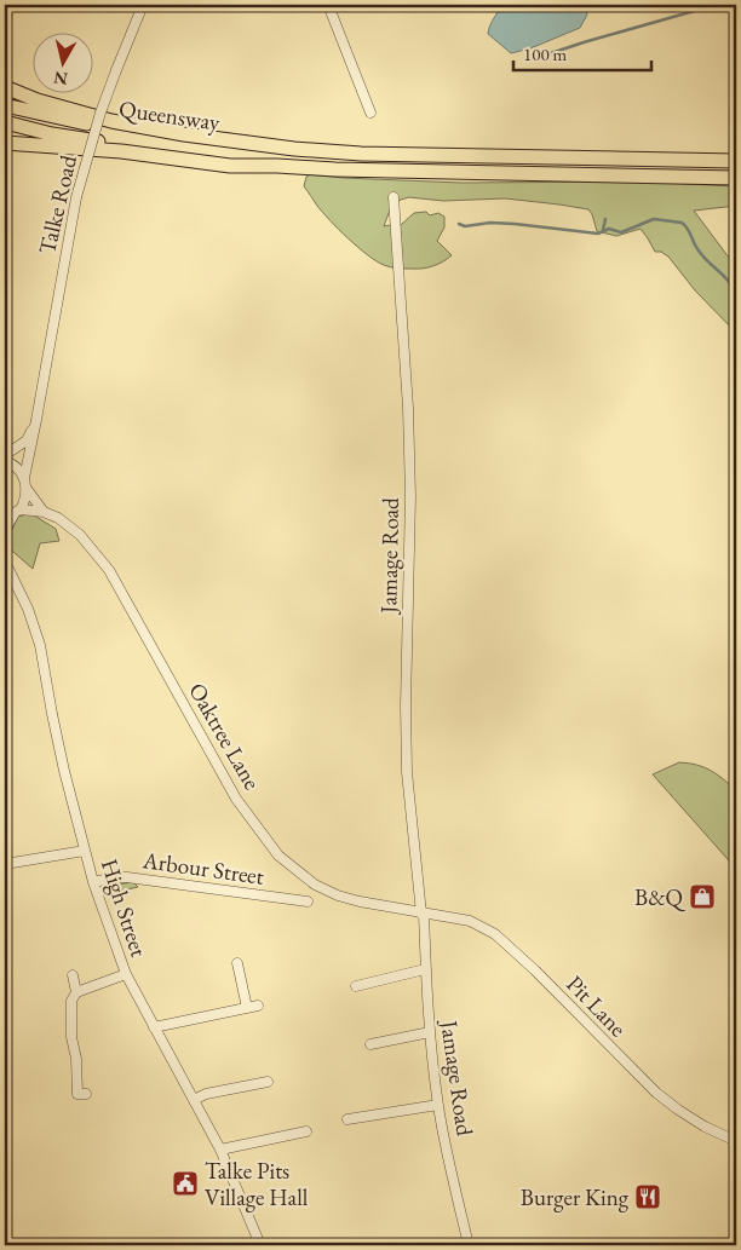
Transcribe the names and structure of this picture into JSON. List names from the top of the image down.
{
  "streets": {
    "highway": ["Queensway"],
    "street": [
      "Talke Road",
      "Jamage Road",
      "Oaktree Lane",
      "Arbour Street",
      "High Street",
      "Pit Lane"
    ]
  },
  "crossings": [
    ["Jamage Road", "Oaktree Lane"],
    ["Jamage Road", "Pit Lane"],
    ["Oaktree Lane", "Pit Lane"],
    ["Arbour Street", "High Street"]
  ],
  "places": {
    "shop": ["B&Q"],
    "public building": ["Talke Pits Village Hall"],
    "restaurant": ["Burger King"]
  },
  "scale_bar": "100 m",
  "north": "bottom"
}
